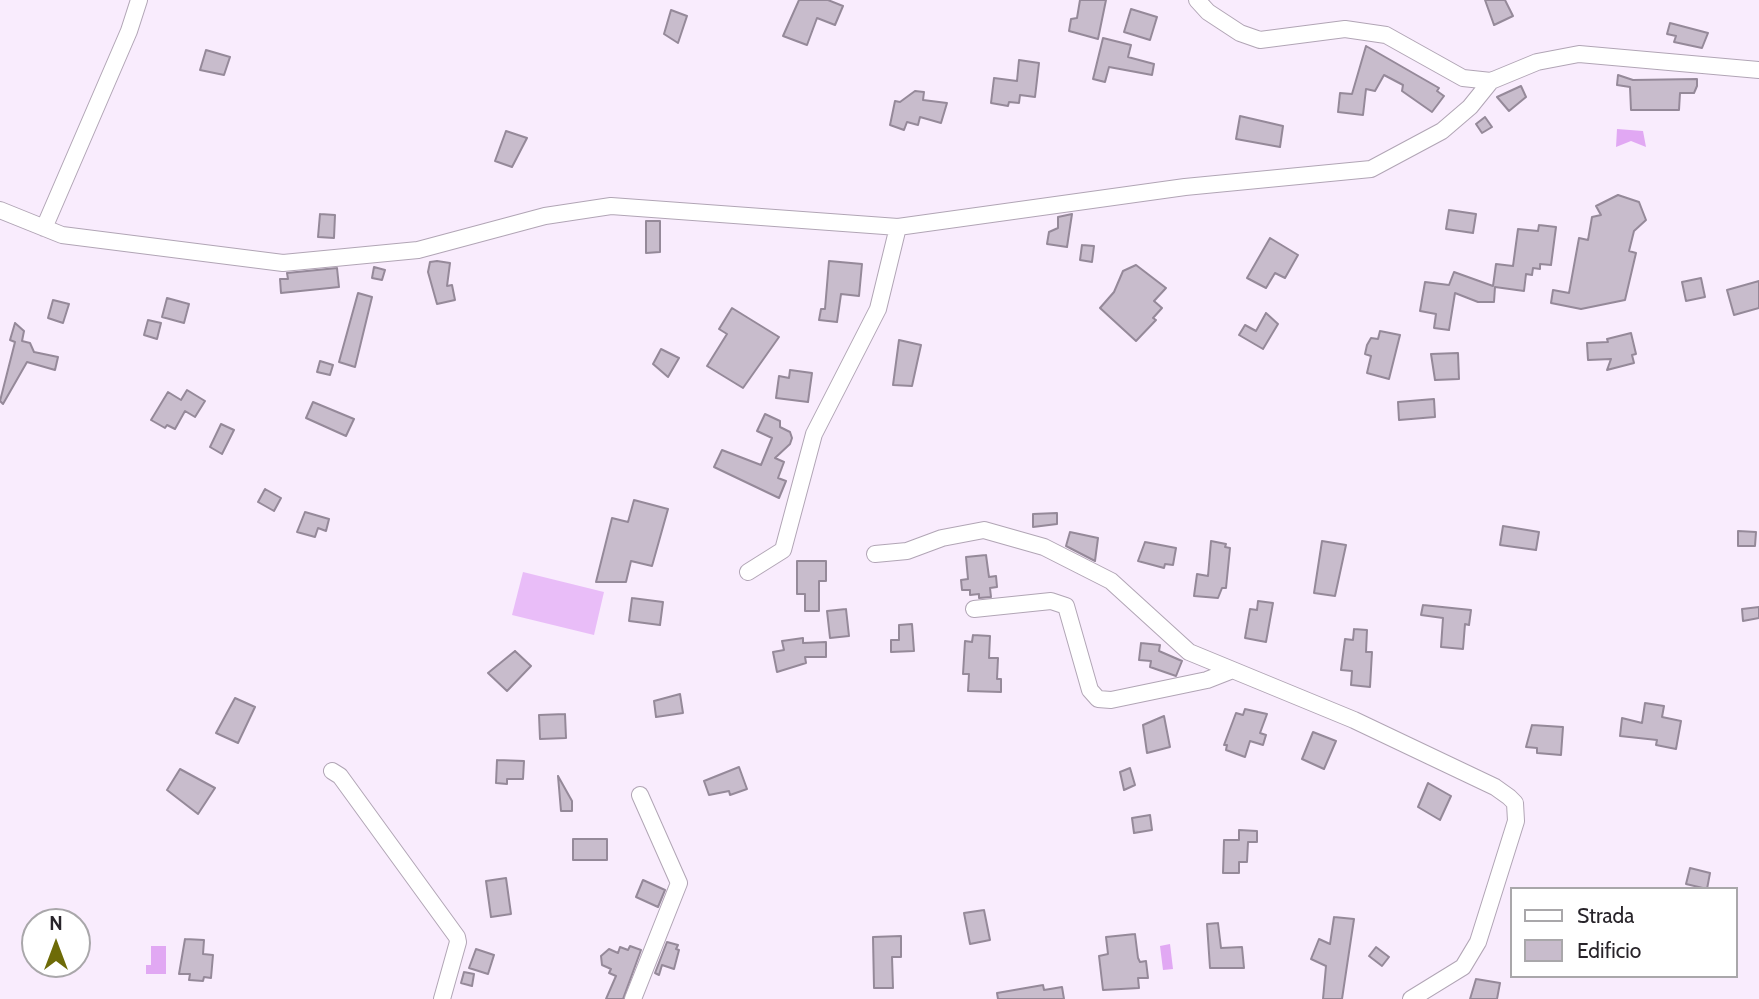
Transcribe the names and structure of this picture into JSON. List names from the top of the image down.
{
  "legend": ["Strada", "Edificio"],
  "north": "top"
}
